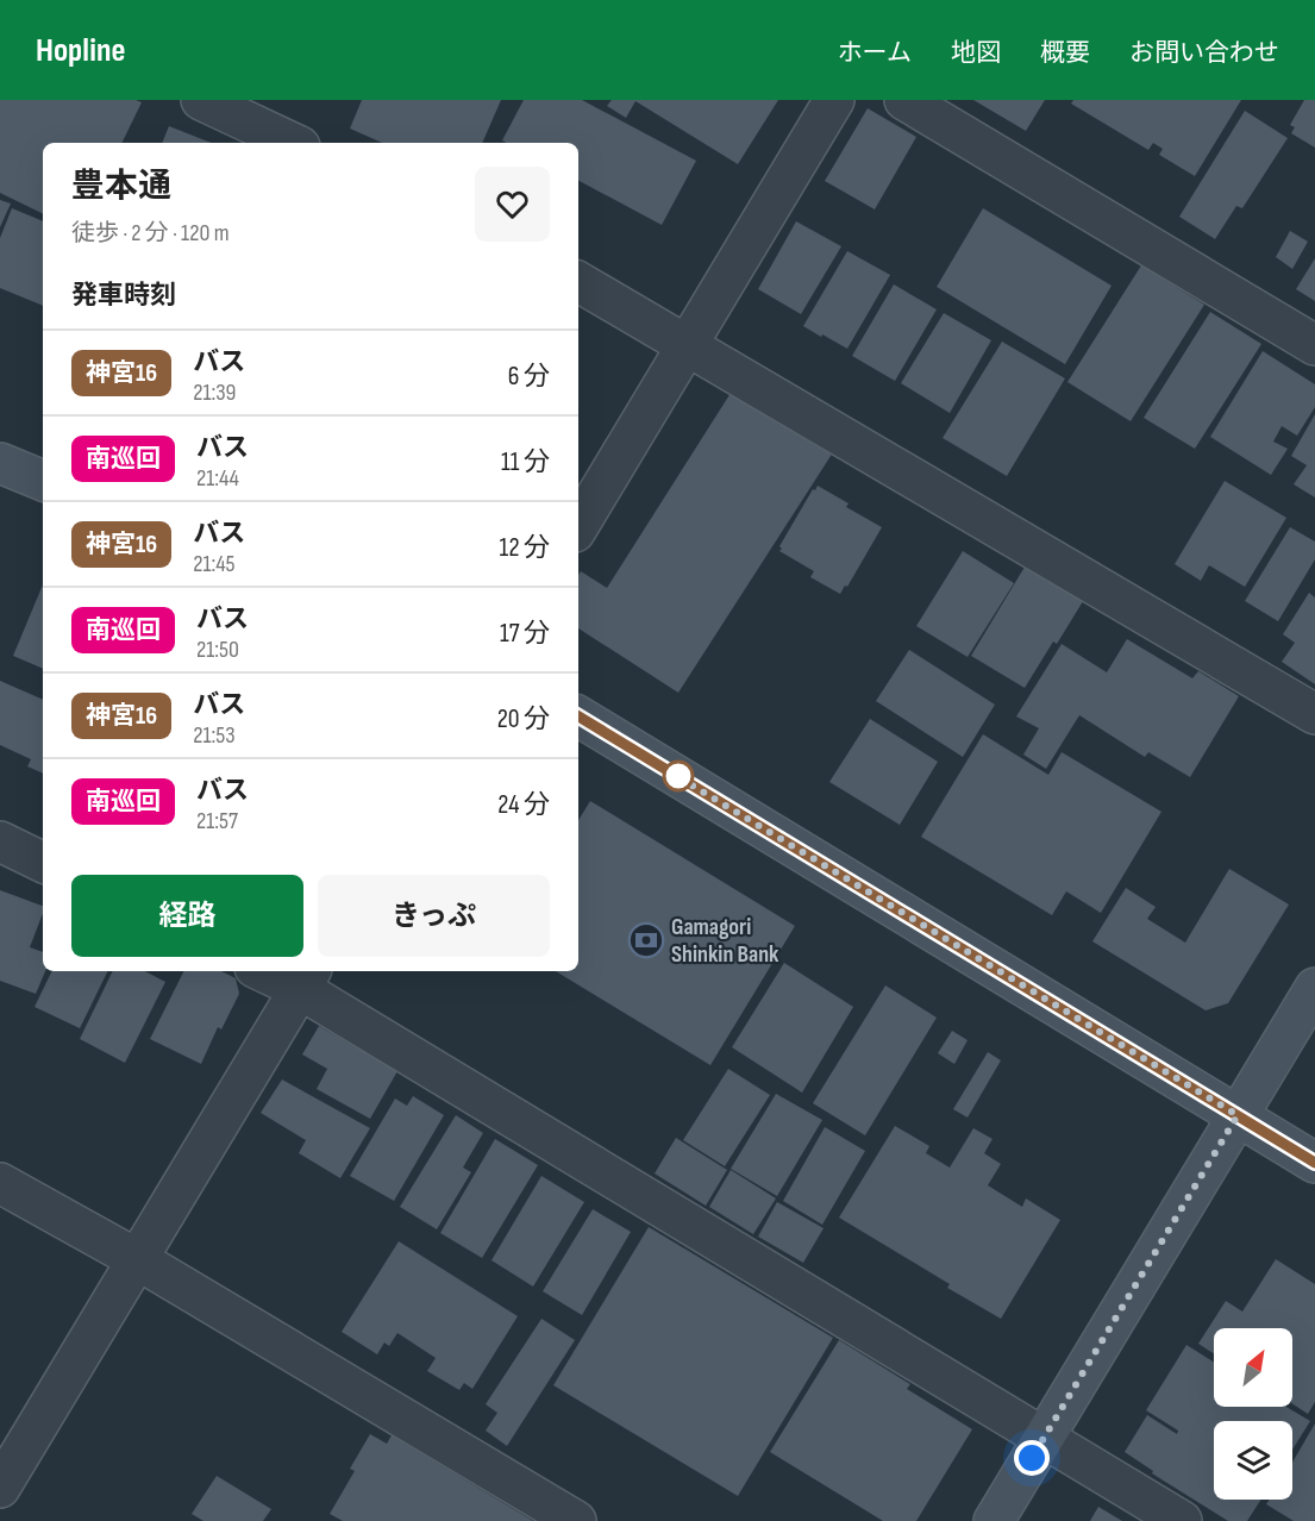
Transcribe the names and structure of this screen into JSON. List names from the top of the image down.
{
  "places": {
    "bank": ["Gamagori Shinkin Bank"]
  },
  "lines": ["bus line 神宮16"],
  "north": "top right",
  "page": {
    "header": "Hopline",
    "nav": [
      "ホーム",
      "地図",
      "概要",
      "お問い合わせ"
    ],
    "heading": [
      ["豊本通", "徒歩 · 2 分 · 120 m"],
      "発車時刻"
    ],
    "list": [
      {
        "mark": "神宮16",
        "name": "バス",
        "note": "21:39",
        "value": "6 分"
      },
      {
        "mark": "南巡回",
        "name": "バス",
        "note": "21:44",
        "value": "11 分"
      },
      {
        "mark": "神宮16",
        "name": "バス",
        "note": "21:45",
        "value": "12 分"
      },
      {
        "mark": "南巡回",
        "name": "バス",
        "note": "21:50",
        "value": "17 分"
      },
      {
        "mark": "神宮16",
        "name": "バス",
        "note": "21:53",
        "value": "20 分"
      },
      {
        "mark": "南巡回",
        "name": "バス",
        "note": "21:57",
        "value": "24 分"
      }
    ],
    "buttons": ["経路", "きっぷ"]
  }
}
